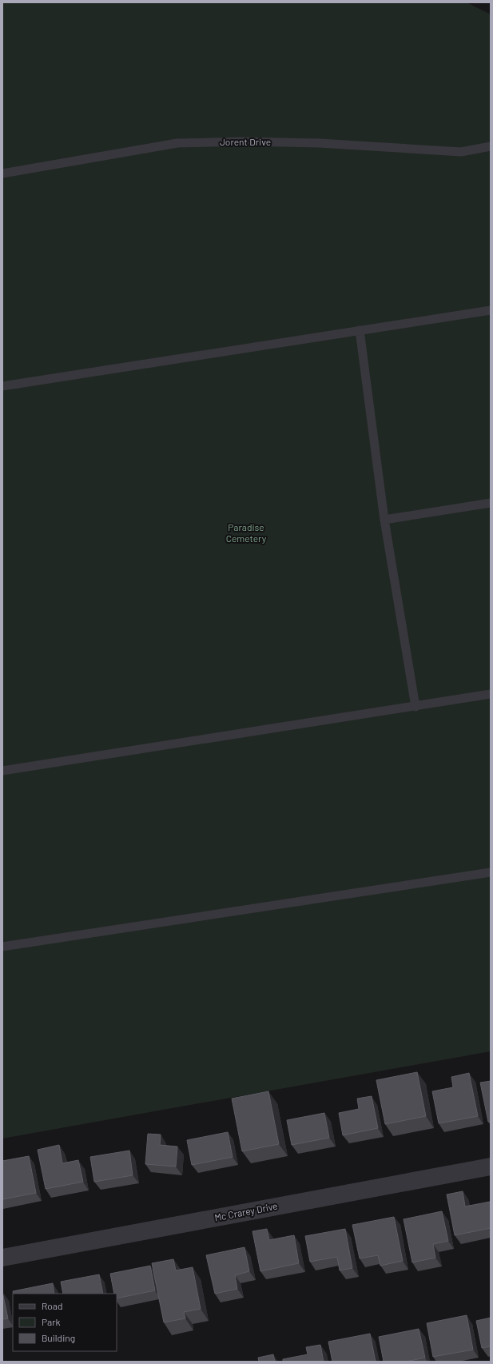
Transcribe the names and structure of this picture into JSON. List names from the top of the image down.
{
  "streets": {
    "street": ["Mc Crarey Drive"],
    "lane": ["Jorent Drive"]
  },
  "parks": ["Paradise Cemetery"],
  "legend": ["Road", "Park", "Building"]
}
